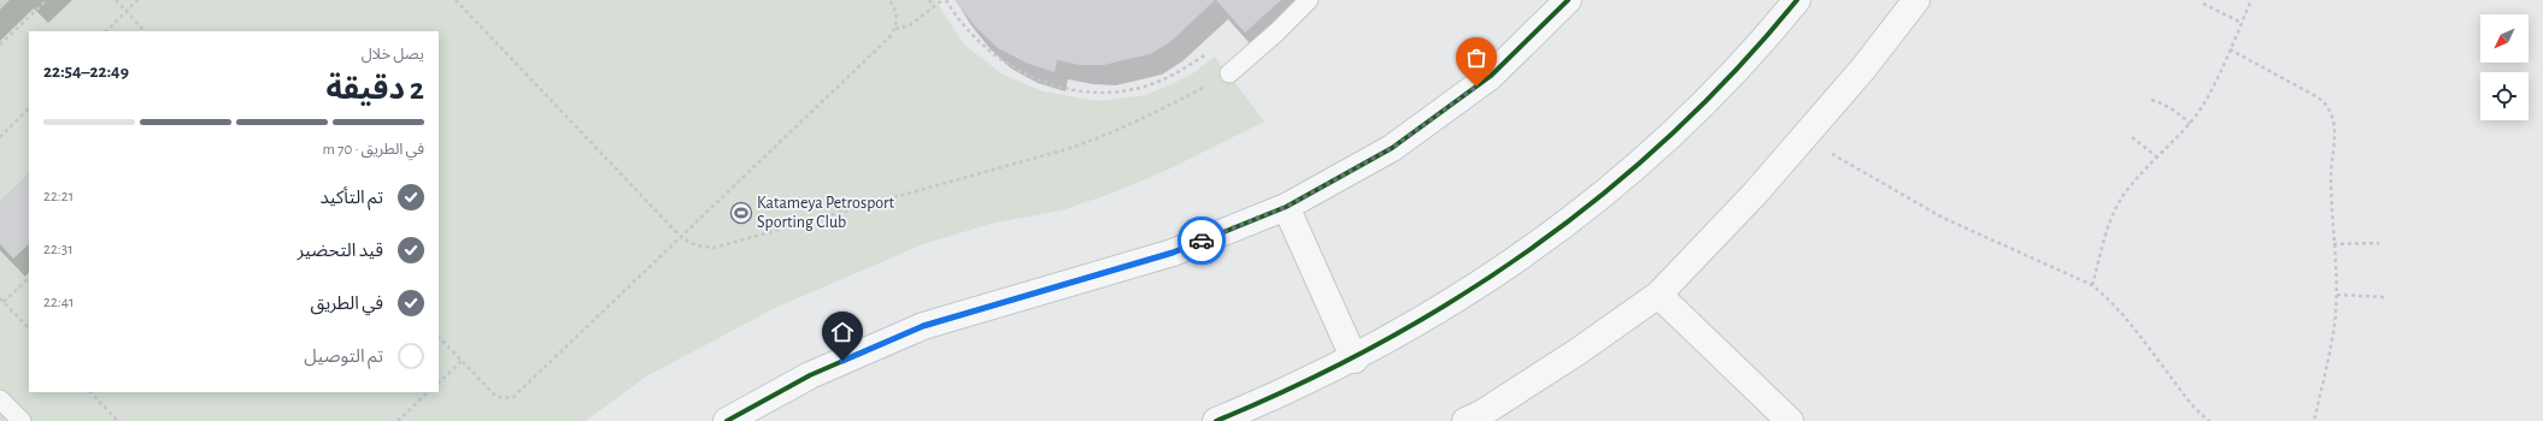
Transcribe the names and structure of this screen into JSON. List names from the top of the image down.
{
  "places": {
    "sports": ["Katameya Petrosport Sporting Club"]
  },
  "north": "bottom left",
  "page": {
    "heading": ["2 دقيقة", "يصل خلال", "22:49–22:54"],
    "bar": "في الطريق · 70 m",
    "list": [
      ["تم التأكيد", "22:21"],
      ["قيد التحضير", "22:31"],
      ["في الطريق", "22:41"],
      "تم التوصيل"
    ]
  }
}
